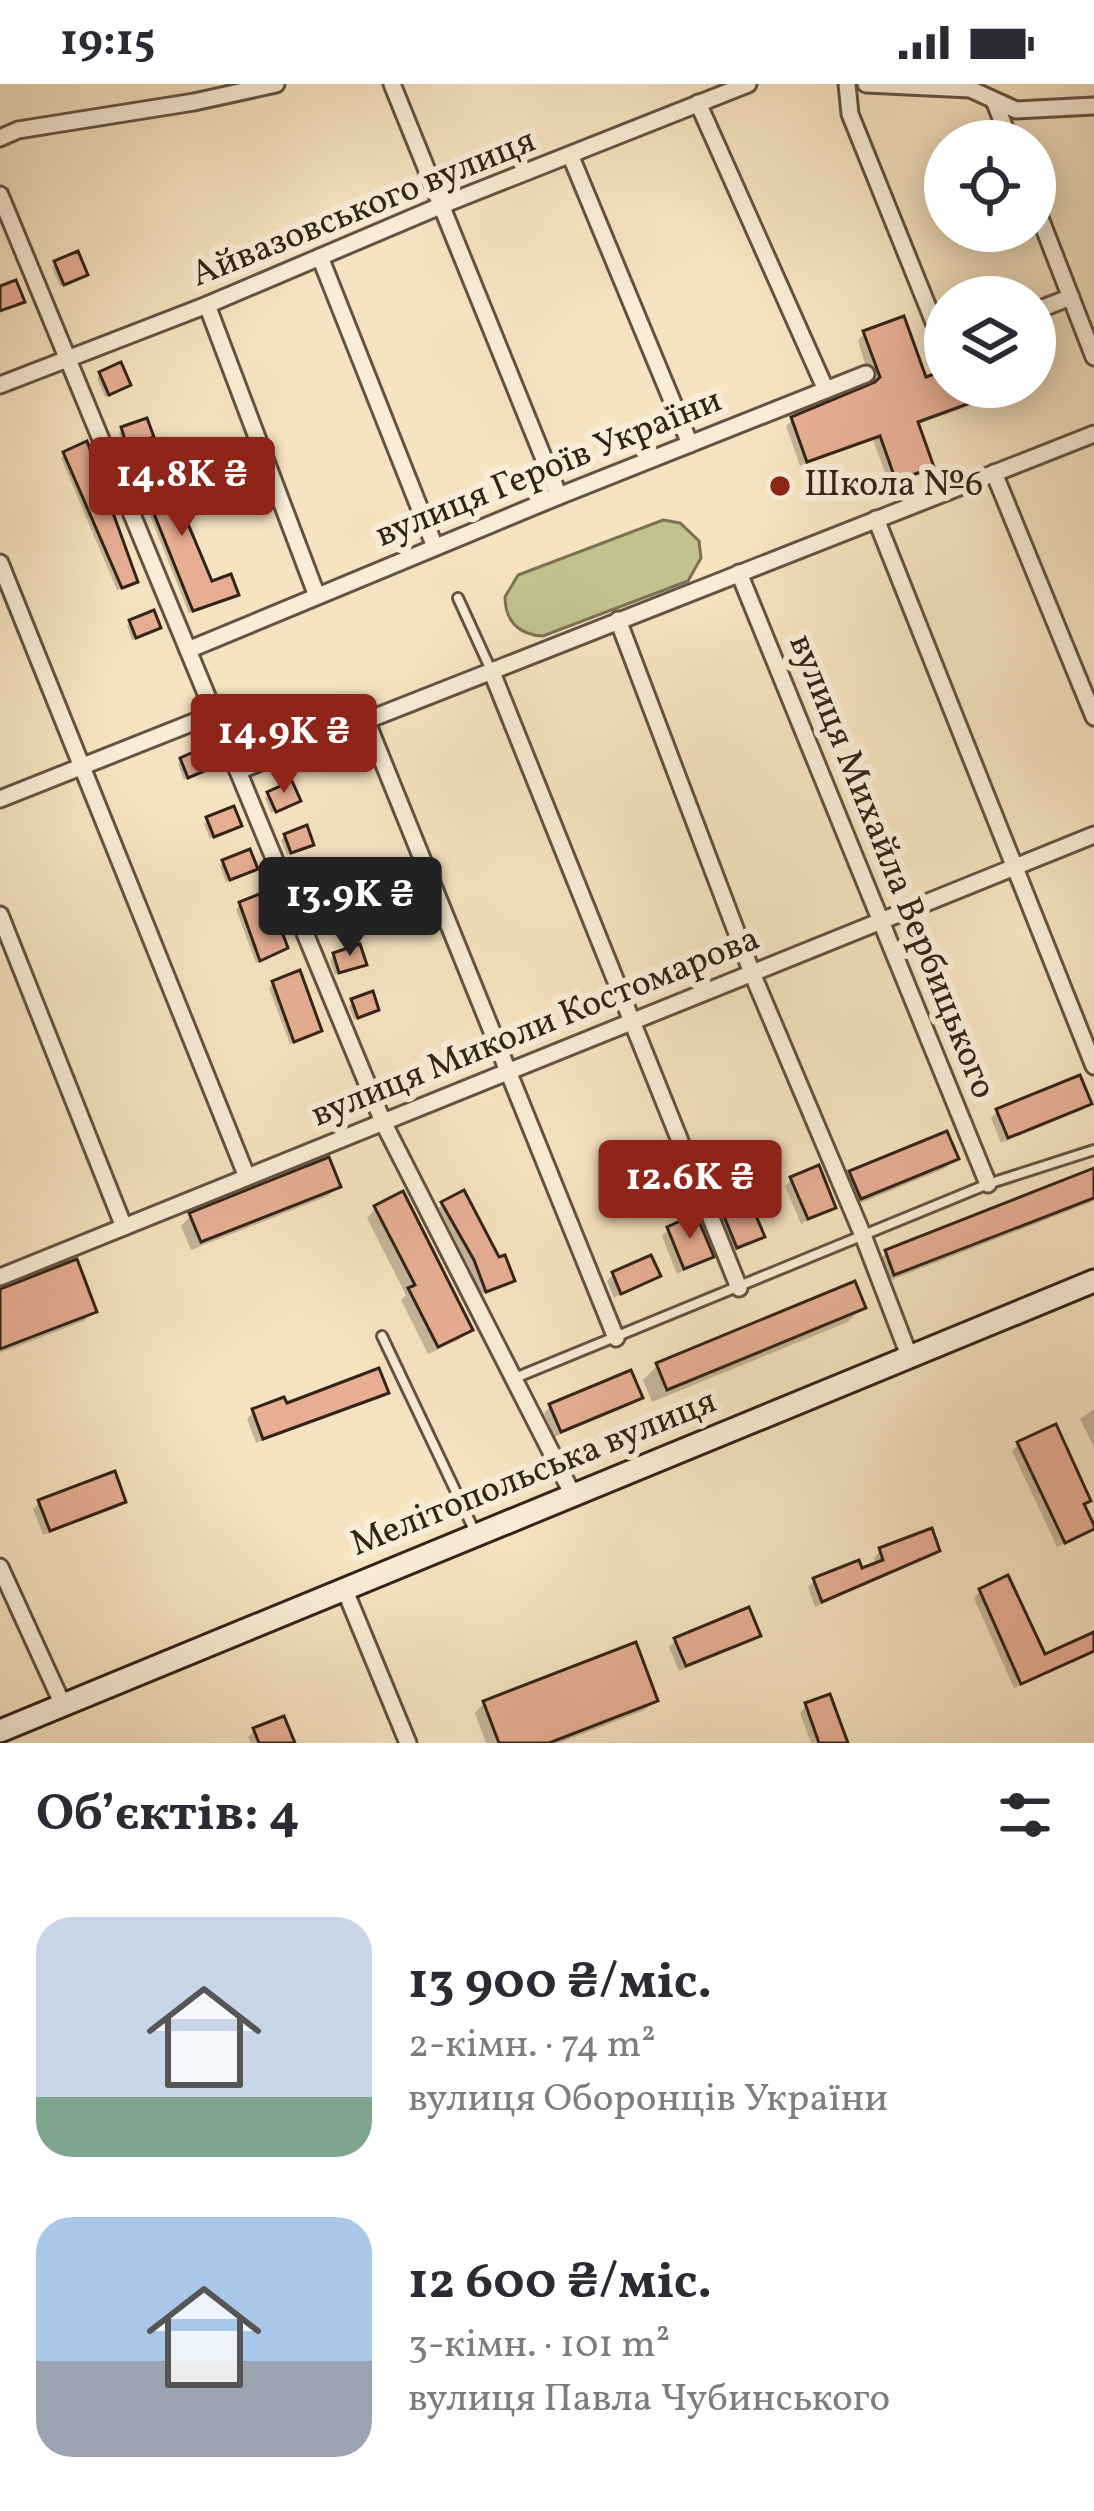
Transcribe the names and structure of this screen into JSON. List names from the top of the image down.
{
  "streets": {
    "main road": ["Мелітопольська вулиця"],
    "street": [
      "Айвазовського вулиця",
      "вулиця Героїв України",
      "вулиця Михайла Вербицького",
      "вулиця Миколи Костомарова"
    ]
  },
  "crossings": [
    ["вулиця Михайла Вербицького", "вулиця Миколи Костомарова"]
  ],
  "places": ["Школа №6"],
  "page": {
    "status": "19:15",
    "price": [
      "14.8K ₴",
      "14.9K ₴",
      "13.9K ₴",
      "12.6K ₴"
    ],
    "heading": "Об’єктів: 4",
    "list": [
      {
        "name": "13 900 ₴/міс.",
        "note": "2-кімн. · 74 m² · вулиця Оборонців України"
      },
      {
        "name": "12 600 ₴/міс.",
        "note": "3-кімн. · 101 m² · вулиця Павла Чубинського"
      }
    ]
  }
}
